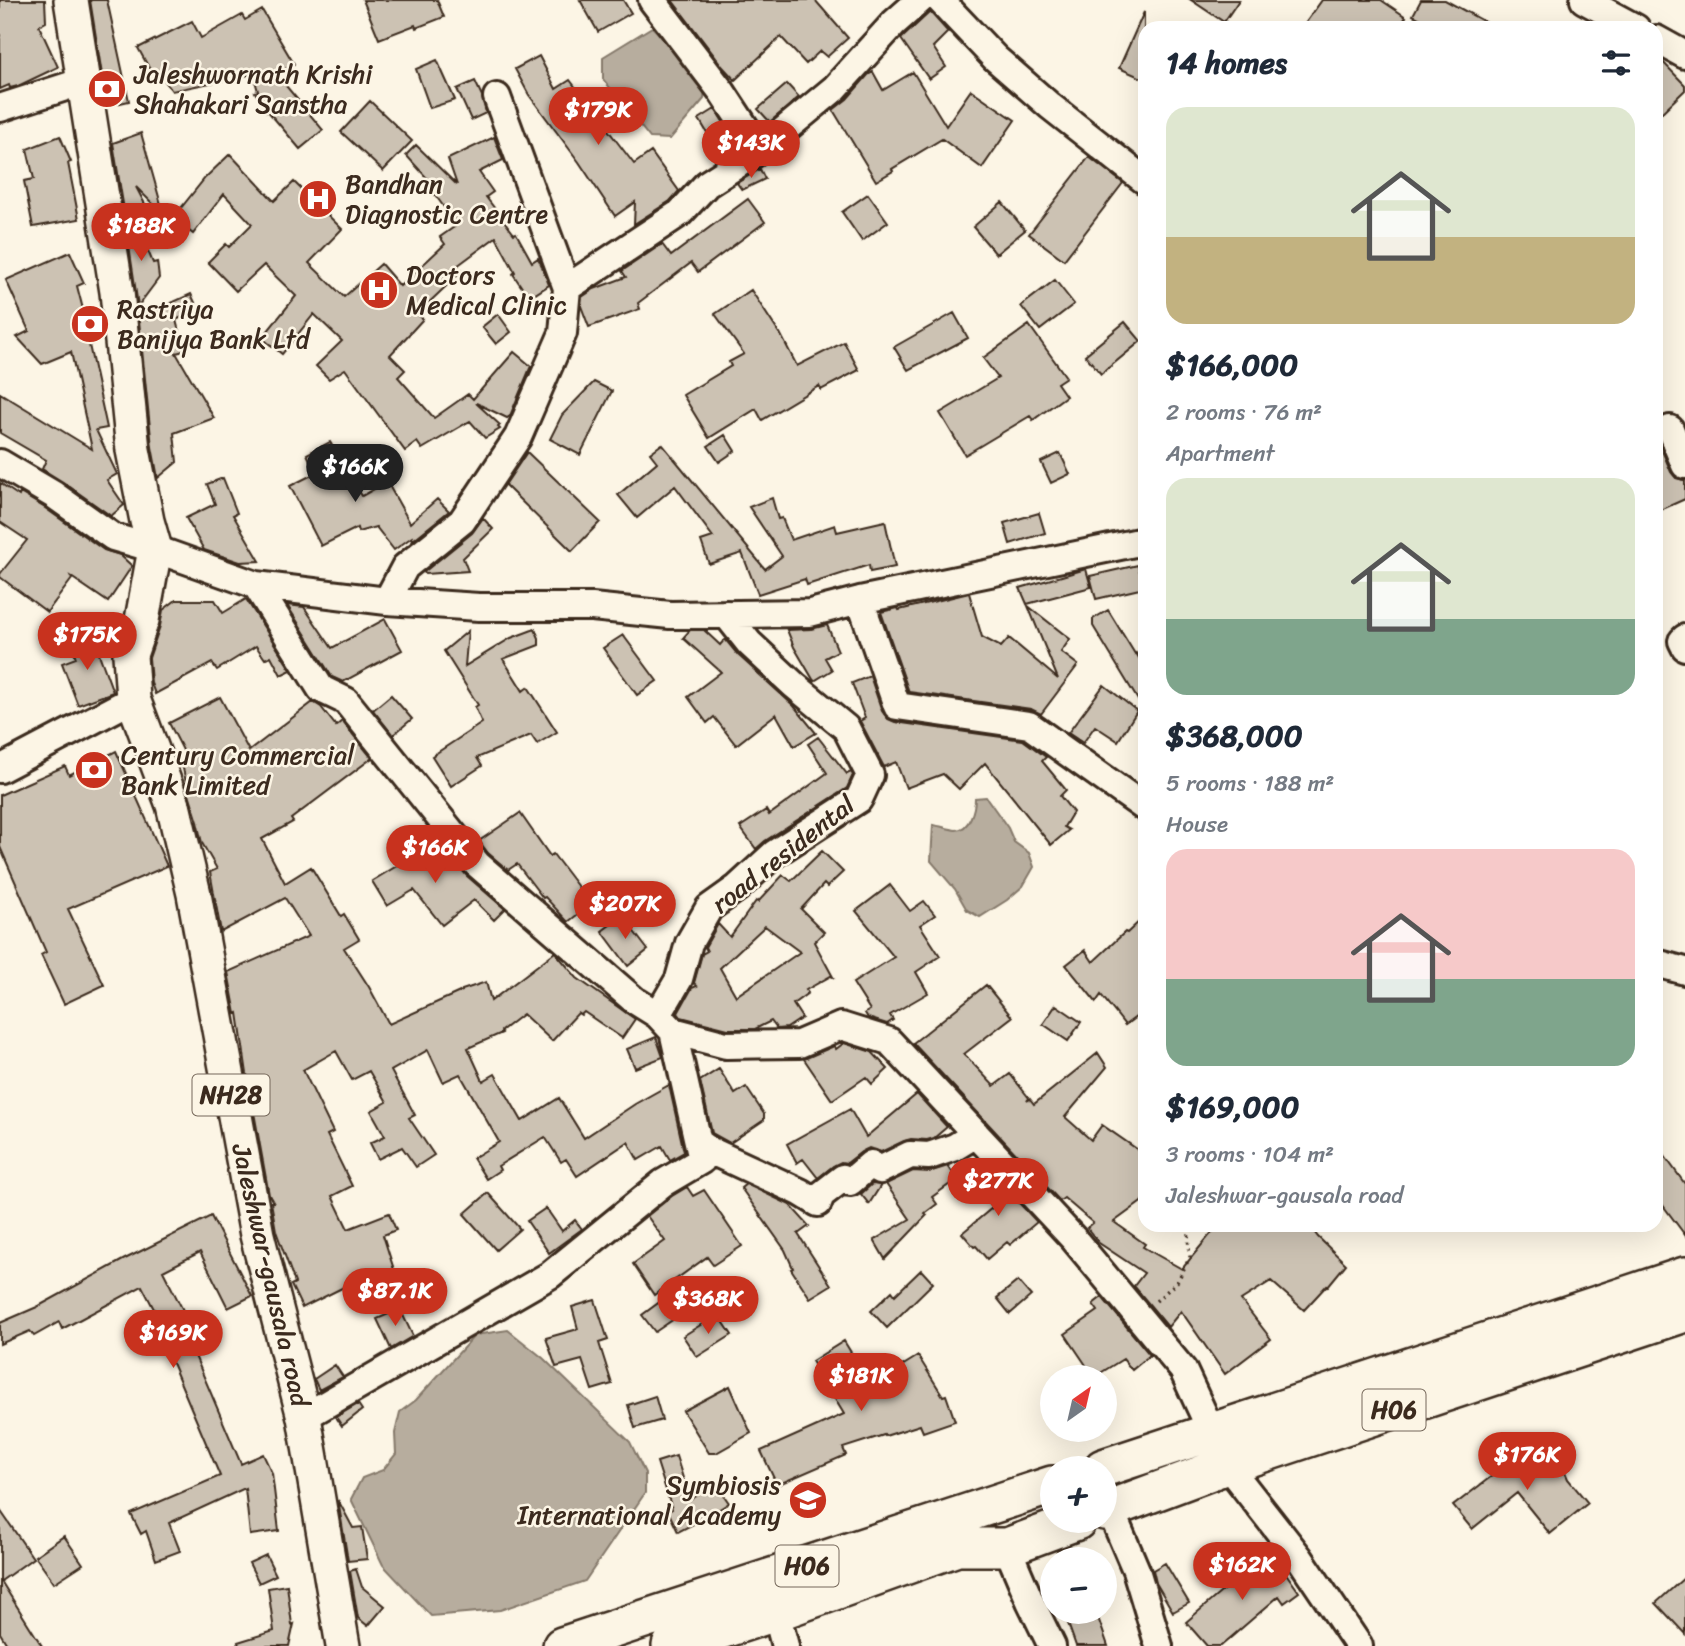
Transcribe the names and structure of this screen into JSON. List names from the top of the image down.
{
  "streets": {
    "highway": ["H06"],
    "main road": ["NH28", "Jaleshwar-gausala road"],
    "street": ["road residental"]
  },
  "places": {
    "bank": ["Jaleshwornath Krishi Shahakari Sanstha", "Rastriya Banijya Bank Ltd", "Century Commercial Bank Limited"],
    "hospital": ["Bandhan Diagnostic Centre", "Doctors Medical Clinic"],
    "school or university": ["Symbiosis International Academy"]
  },
  "north": "top right",
  "page": {
    "heading": "14 homes",
    "price": [
      "$179K",
      "$143K",
      "$188K",
      "$166K",
      "$175K",
      "$166K",
      "$207K",
      "$277K",
      "$87.1K",
      "$368K",
      "$169K",
      "$181K",
      "$176K",
      "$162K"
    ],
    "list": [
      {
        "name": "$166,000",
        "note": "2 rooms · 76 m² · Apartment"
      },
      {
        "name": "$368,000",
        "note": "5 rooms · 188 m² · House"
      },
      {
        "name": "$169,000",
        "note": "3 rooms · 104 m² · Jaleshwar-gausala road"
      }
    ],
    "map_buttons": ["+", "−"]
  }
}
